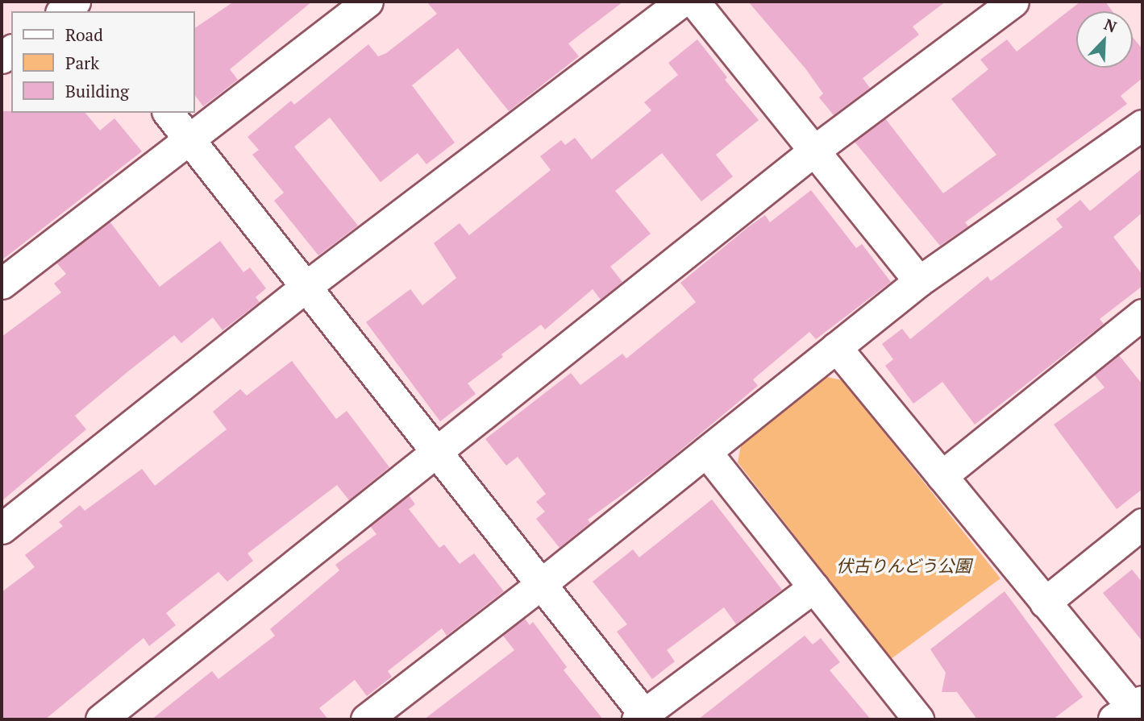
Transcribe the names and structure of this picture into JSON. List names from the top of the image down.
{
  "parks": ["伏古りんどう公園"],
  "legend": ["Road", "Park", "Building"],
  "north": "top right"
}
